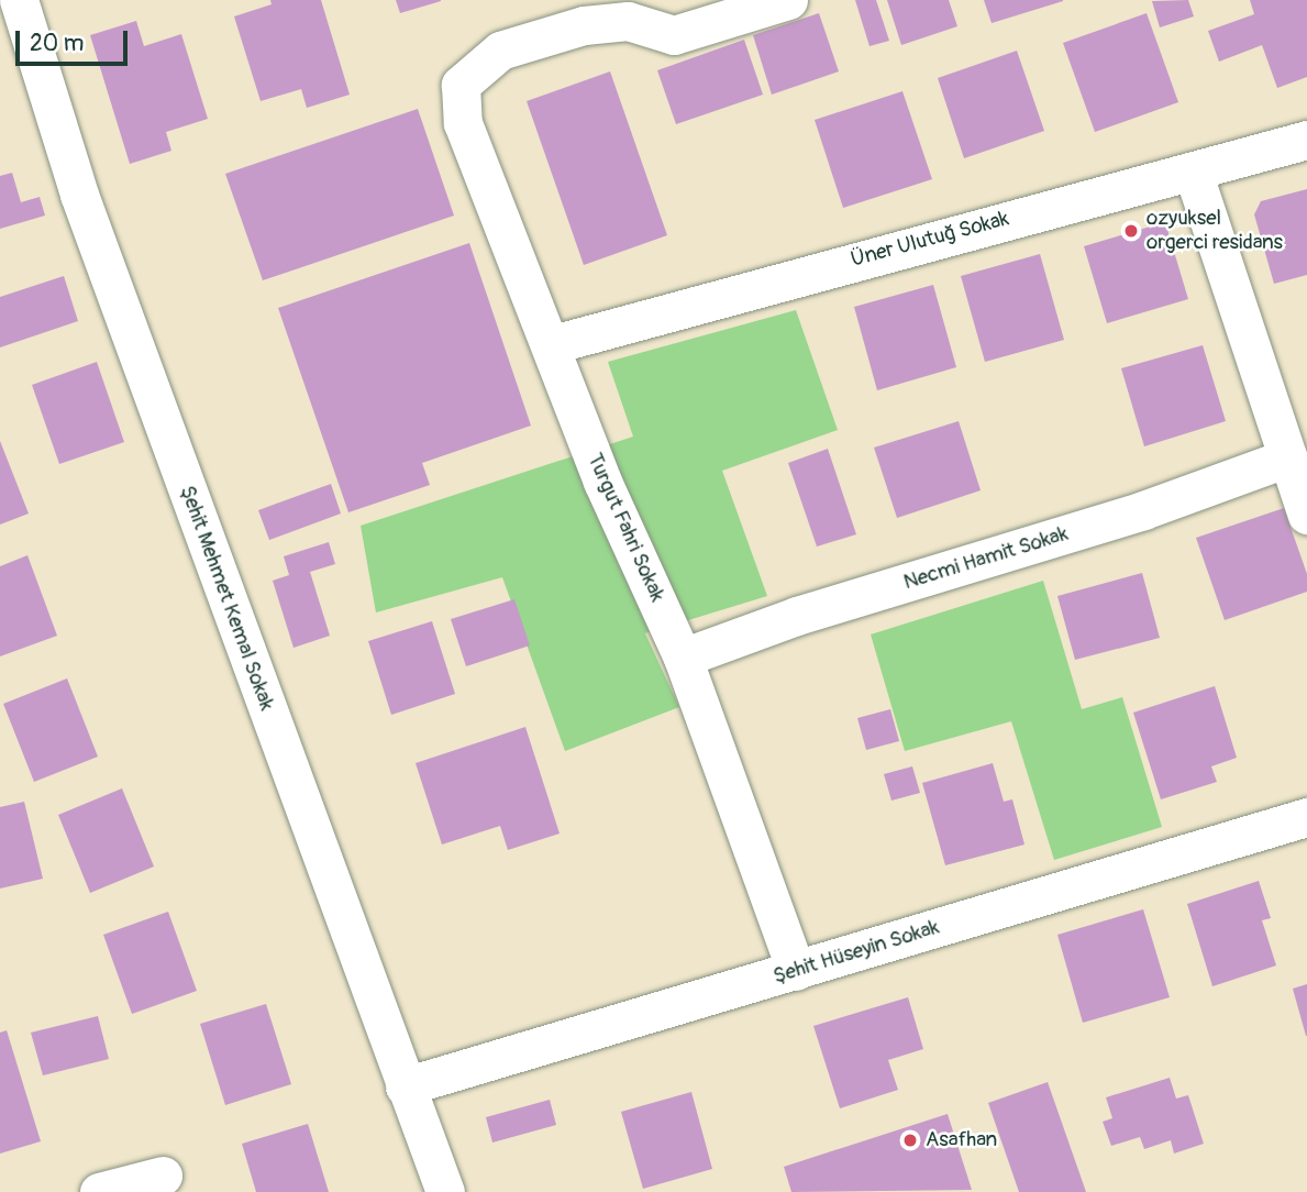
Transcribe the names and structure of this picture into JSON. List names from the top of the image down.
{
  "streets": {
    "street": [
      "Üner Ulutuğ Sokak",
      "Turgut Fahri Sokak",
      "Necmi Hamit Sokak",
      "Şehit Mehmet Kemal Sokak",
      "Şehit Hüseyin Sokak"
    ]
  },
  "crossings": [
    ["Üner Ulutuğ Sokak", "Turgut Fahri Sokak"],
    ["Turgut Fahri Sokak", "Necmi Hamit Sokak"],
    ["Turgut Fahri Sokak", "Şehit Hüseyin Sokak"],
    ["Şehit Mehmet Kemal Sokak", "Şehit Hüseyin Sokak"]
  ],
  "places": ["ozyuksel orgerci residans", "Asafhan"],
  "scale_bar": "20 m"
}
